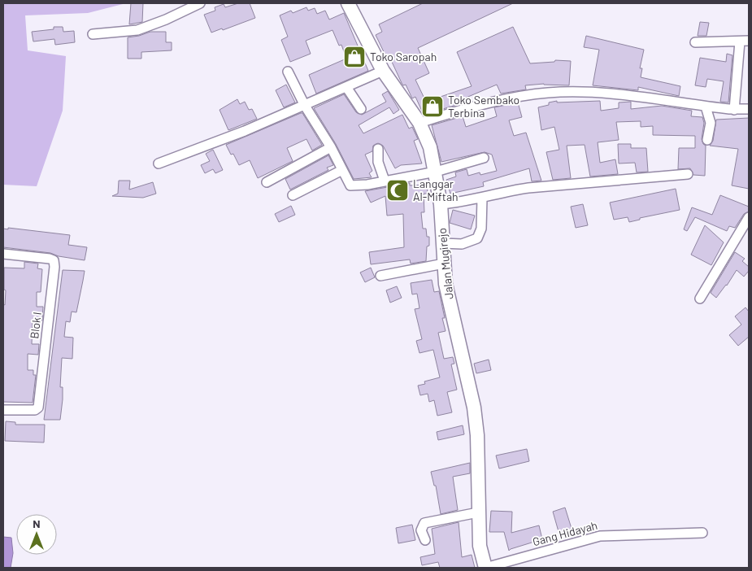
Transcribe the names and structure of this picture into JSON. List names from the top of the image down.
{
  "streets": {
    "street": ["Jalan Mugirejo", "Blok I", "Gang Hidayah"]
  },
  "crossings": [
    ["Jalan Mugirejo", "Gang Hidayah"]
  ],
  "places": {
    "shop": ["Toko Saropah", "Toko Sembako Terbina"],
    "mosque": ["Langgar Al-Miftah"]
  },
  "north": "top"
}
